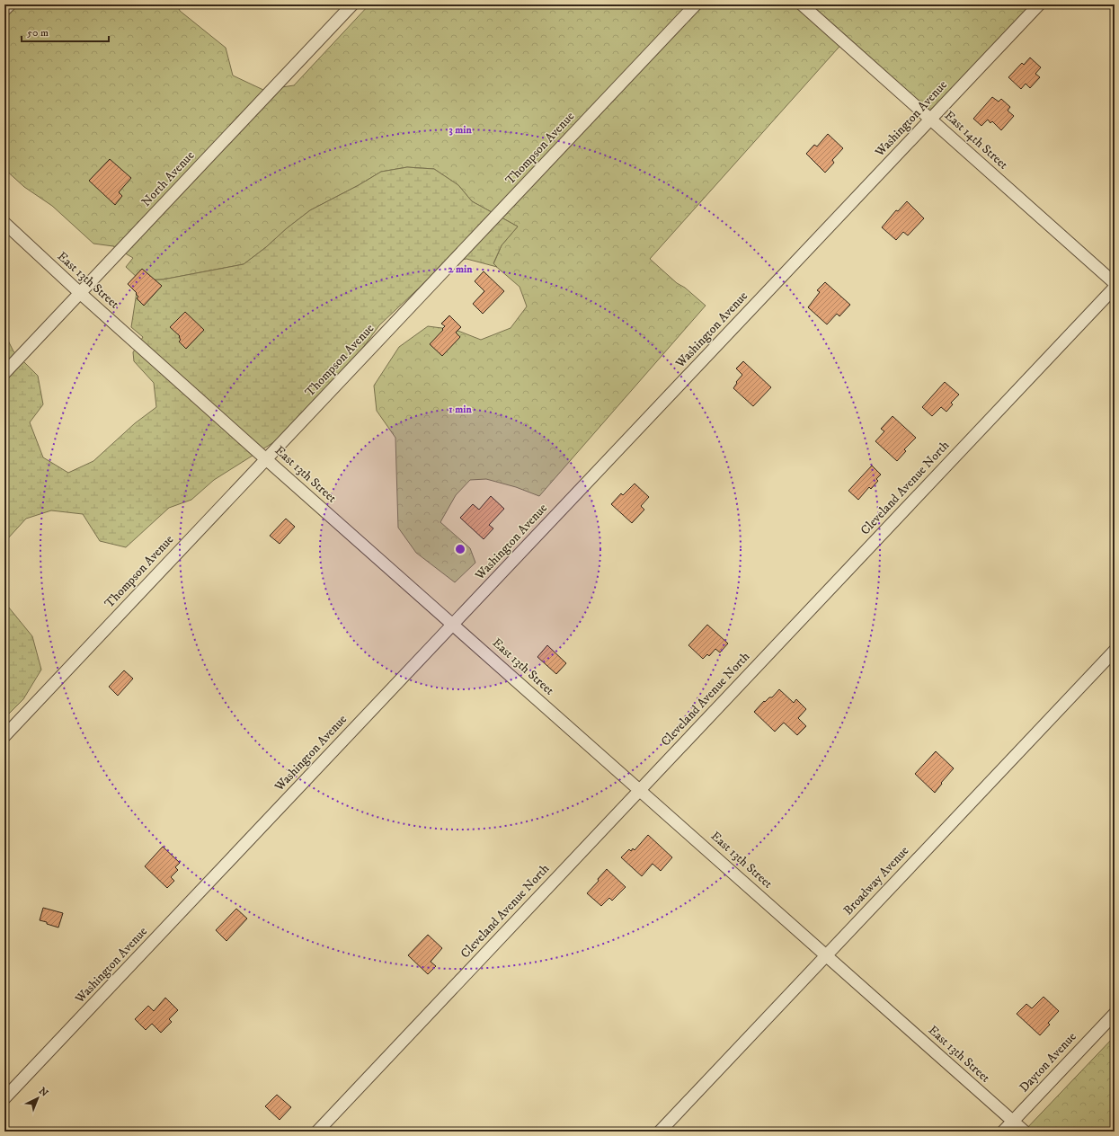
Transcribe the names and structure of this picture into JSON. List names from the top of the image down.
{
  "streets": {
    "street": [
      "Washington Avenue",
      "East 14th Street",
      "Thompson Avenue",
      "North Avenue",
      "East 13th Street",
      "Cleveland Avenue North",
      "Broadway Avenue",
      "Dayton Avenue"
    ]
  },
  "crossings": [
    ["Washington Avenue", "East 14th Street"],
    ["Washington Avenue", "East 13th Street"],
    ["Thompson Avenue", "East 13th Street"],
    ["North Avenue", "East 13th Street"],
    ["East 13th Street", "Cleveland Avenue North"],
    ["East 13th Street", "Broadway Avenue"],
    ["East 13th Street", "Dayton Avenue"]
  ],
  "scale_bar": "50 m",
  "north": "top right",
  "rings": ["3 min", "2 min", "1 min"]
}
